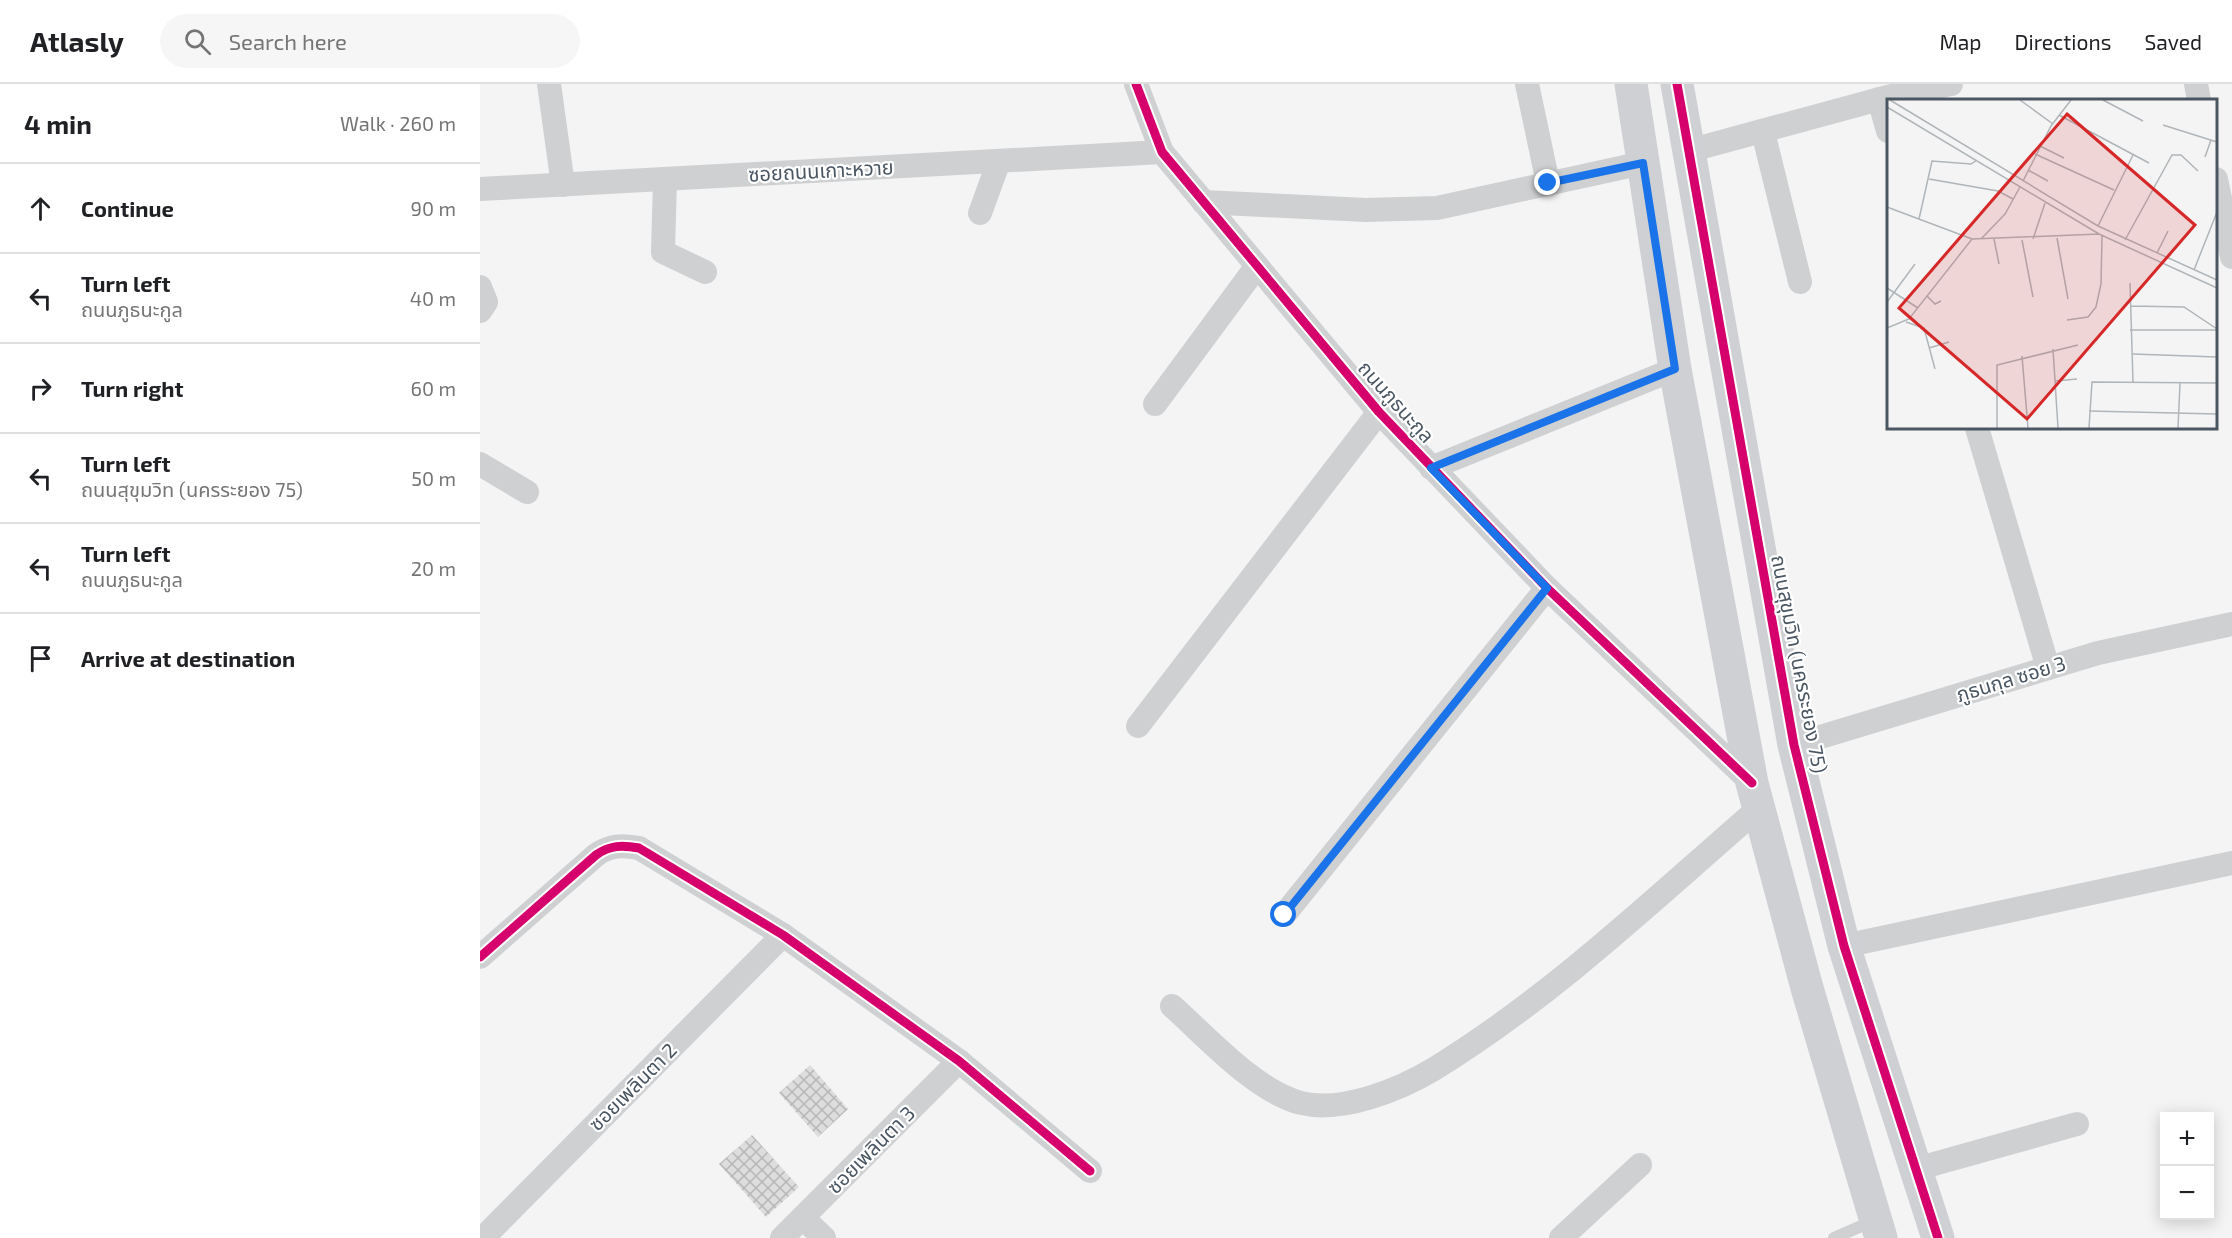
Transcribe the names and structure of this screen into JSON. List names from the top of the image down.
{
  "streets": {
    "street": [
      "ซอยถนนเกาะหวาย",
      "ถนนภูธนะกูล",
      "ถนนสุขุมวิท (นครระยอง 75)",
      "ภูธนกุล ซอย 3",
      "ซอยเพลินตา 2",
      "ซอยเพลินตา 3"
    ]
  },
  "crossings": [
    ["ซอยถนนเกาะหวาย", "ถนนภูธนะกูล"],
    ["ถนนสุขุมวิท (นครระยอง 75)", "ภูธนกุล ซอย 3"]
  ],
  "page": {
    "header": "Atlasly",
    "search": "Search here",
    "nav": ["Map", "Directions", "Saved"],
    "heading": ["4 min", "Walk · 260 m"],
    "list": [
      ["Continue", "90 m"],
      ["Turn left", "ถนนภูธนะกูล", "40 m"],
      ["Turn right", "60 m"],
      ["Turn left", "ถนนสุขุมวิท (นครระยอง 75)", "50 m"],
      ["Turn left", "ถนนภูธนะกูล", "20 m"],
      "Arrive at destination"
    ],
    "map_buttons": ["+", "−"]
  }
}
